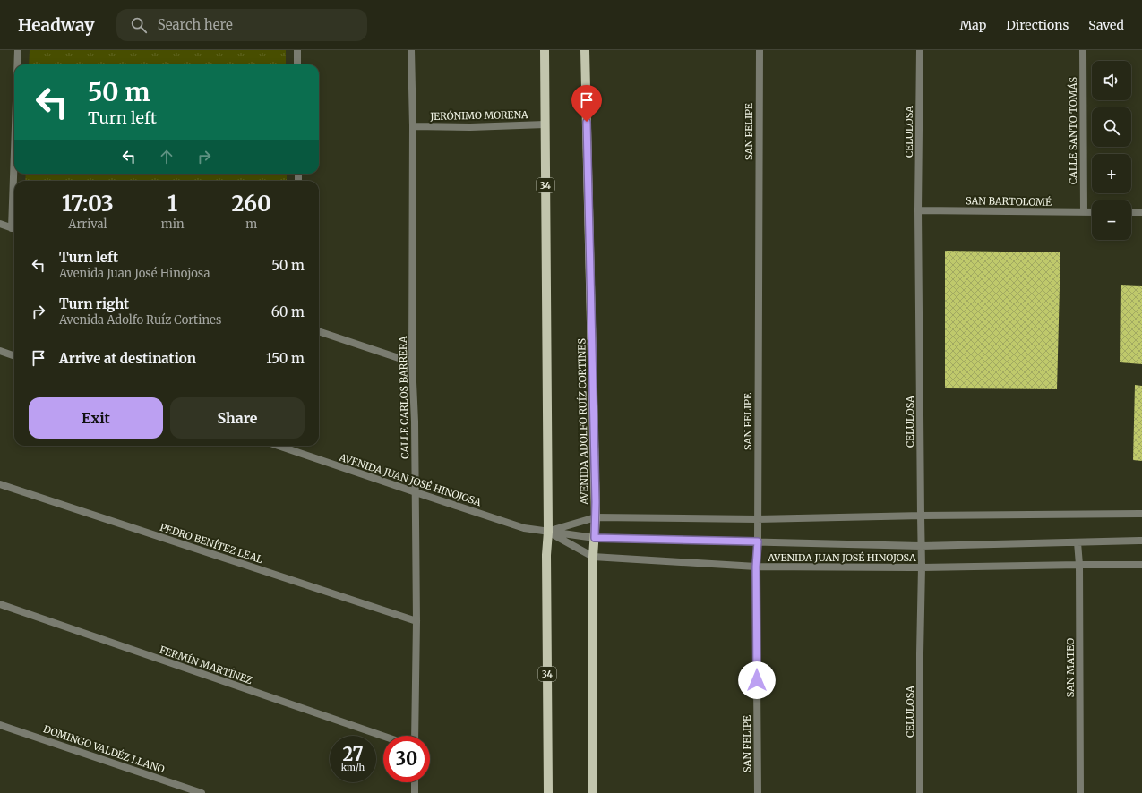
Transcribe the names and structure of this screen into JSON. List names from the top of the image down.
{
  "streets": {
    "main road": ["34", "AVENIDA ADOLFO RUÍZ CORTINES"],
    "street": [
      "JERÓNIMO MORENA",
      "CALLE SANTO TOMÁS",
      "SAN FELIPE",
      "CELULOSA",
      "SAN BARTOLOMÉ",
      "CALLE CARLOS BARRERA",
      "AVENIDA JUAN JOSÉ HINOJOSA",
      "PEDRO BENÍTEZ LEAL",
      "FERMÍN MARTÍNEZ",
      "SAN MATEO",
      "DOMINGO VALDÉZ LLANO"
    ]
  },
  "crossings": [
    ["JERÓNIMO MORENA", "34"],
    ["JERÓNIMO MORENA", "CALLE CARLOS BARRERA"],
    ["CALLE SANTO TOMÁS", "SAN BARTOLOMÉ"],
    ["SAN FELIPE", "AVENIDA JUAN JOSÉ HINOJOSA"],
    ["CELULOSA", "SAN BARTOLOMÉ"],
    ["CELULOSA", "AVENIDA JUAN JOSÉ HINOJOSA"],
    ["34", "AVENIDA JUAN JOSÉ HINOJOSA"],
    ["CALLE CARLOS BARRERA", "AVENIDA JUAN JOSÉ HINOJOSA"],
    ["CALLE CARLOS BARRERA", "PEDRO BENÍTEZ LEAL"],
    ["AVENIDA ADOLFO RUÍZ CORTINES", "AVENIDA JUAN JOSÉ HINOJOSA"],
    ["AVENIDA JUAN JOSÉ HINOJOSA", "SAN MATEO"]
  ],
  "page": {
    "header": "Headway",
    "search": "Search here",
    "nav": ["Map", "Directions", "Saved"],
    "map_buttons": ["+", "−"],
    "turn": ["50 m", "Turn left"],
    "eta": [
      "17:03",
      "Arrival",
      "1",
      "min",
      "260",
      "m"
    ],
    "list": [
      {
        "name": "Turn left",
        "note": "Avenida Juan José Hinojosa",
        "value": "50 m"
      },
      {
        "name": "Turn right",
        "note": "Avenida Adolfo Ruíz Cortines",
        "value": "60 m"
      },
      {
        "name": "Arrive at destination",
        "value": "150 m"
      }
    ],
    "buttons": ["Exit", "Share"],
    "speed": "27 km/h",
    "limit": "30"
  }
}
